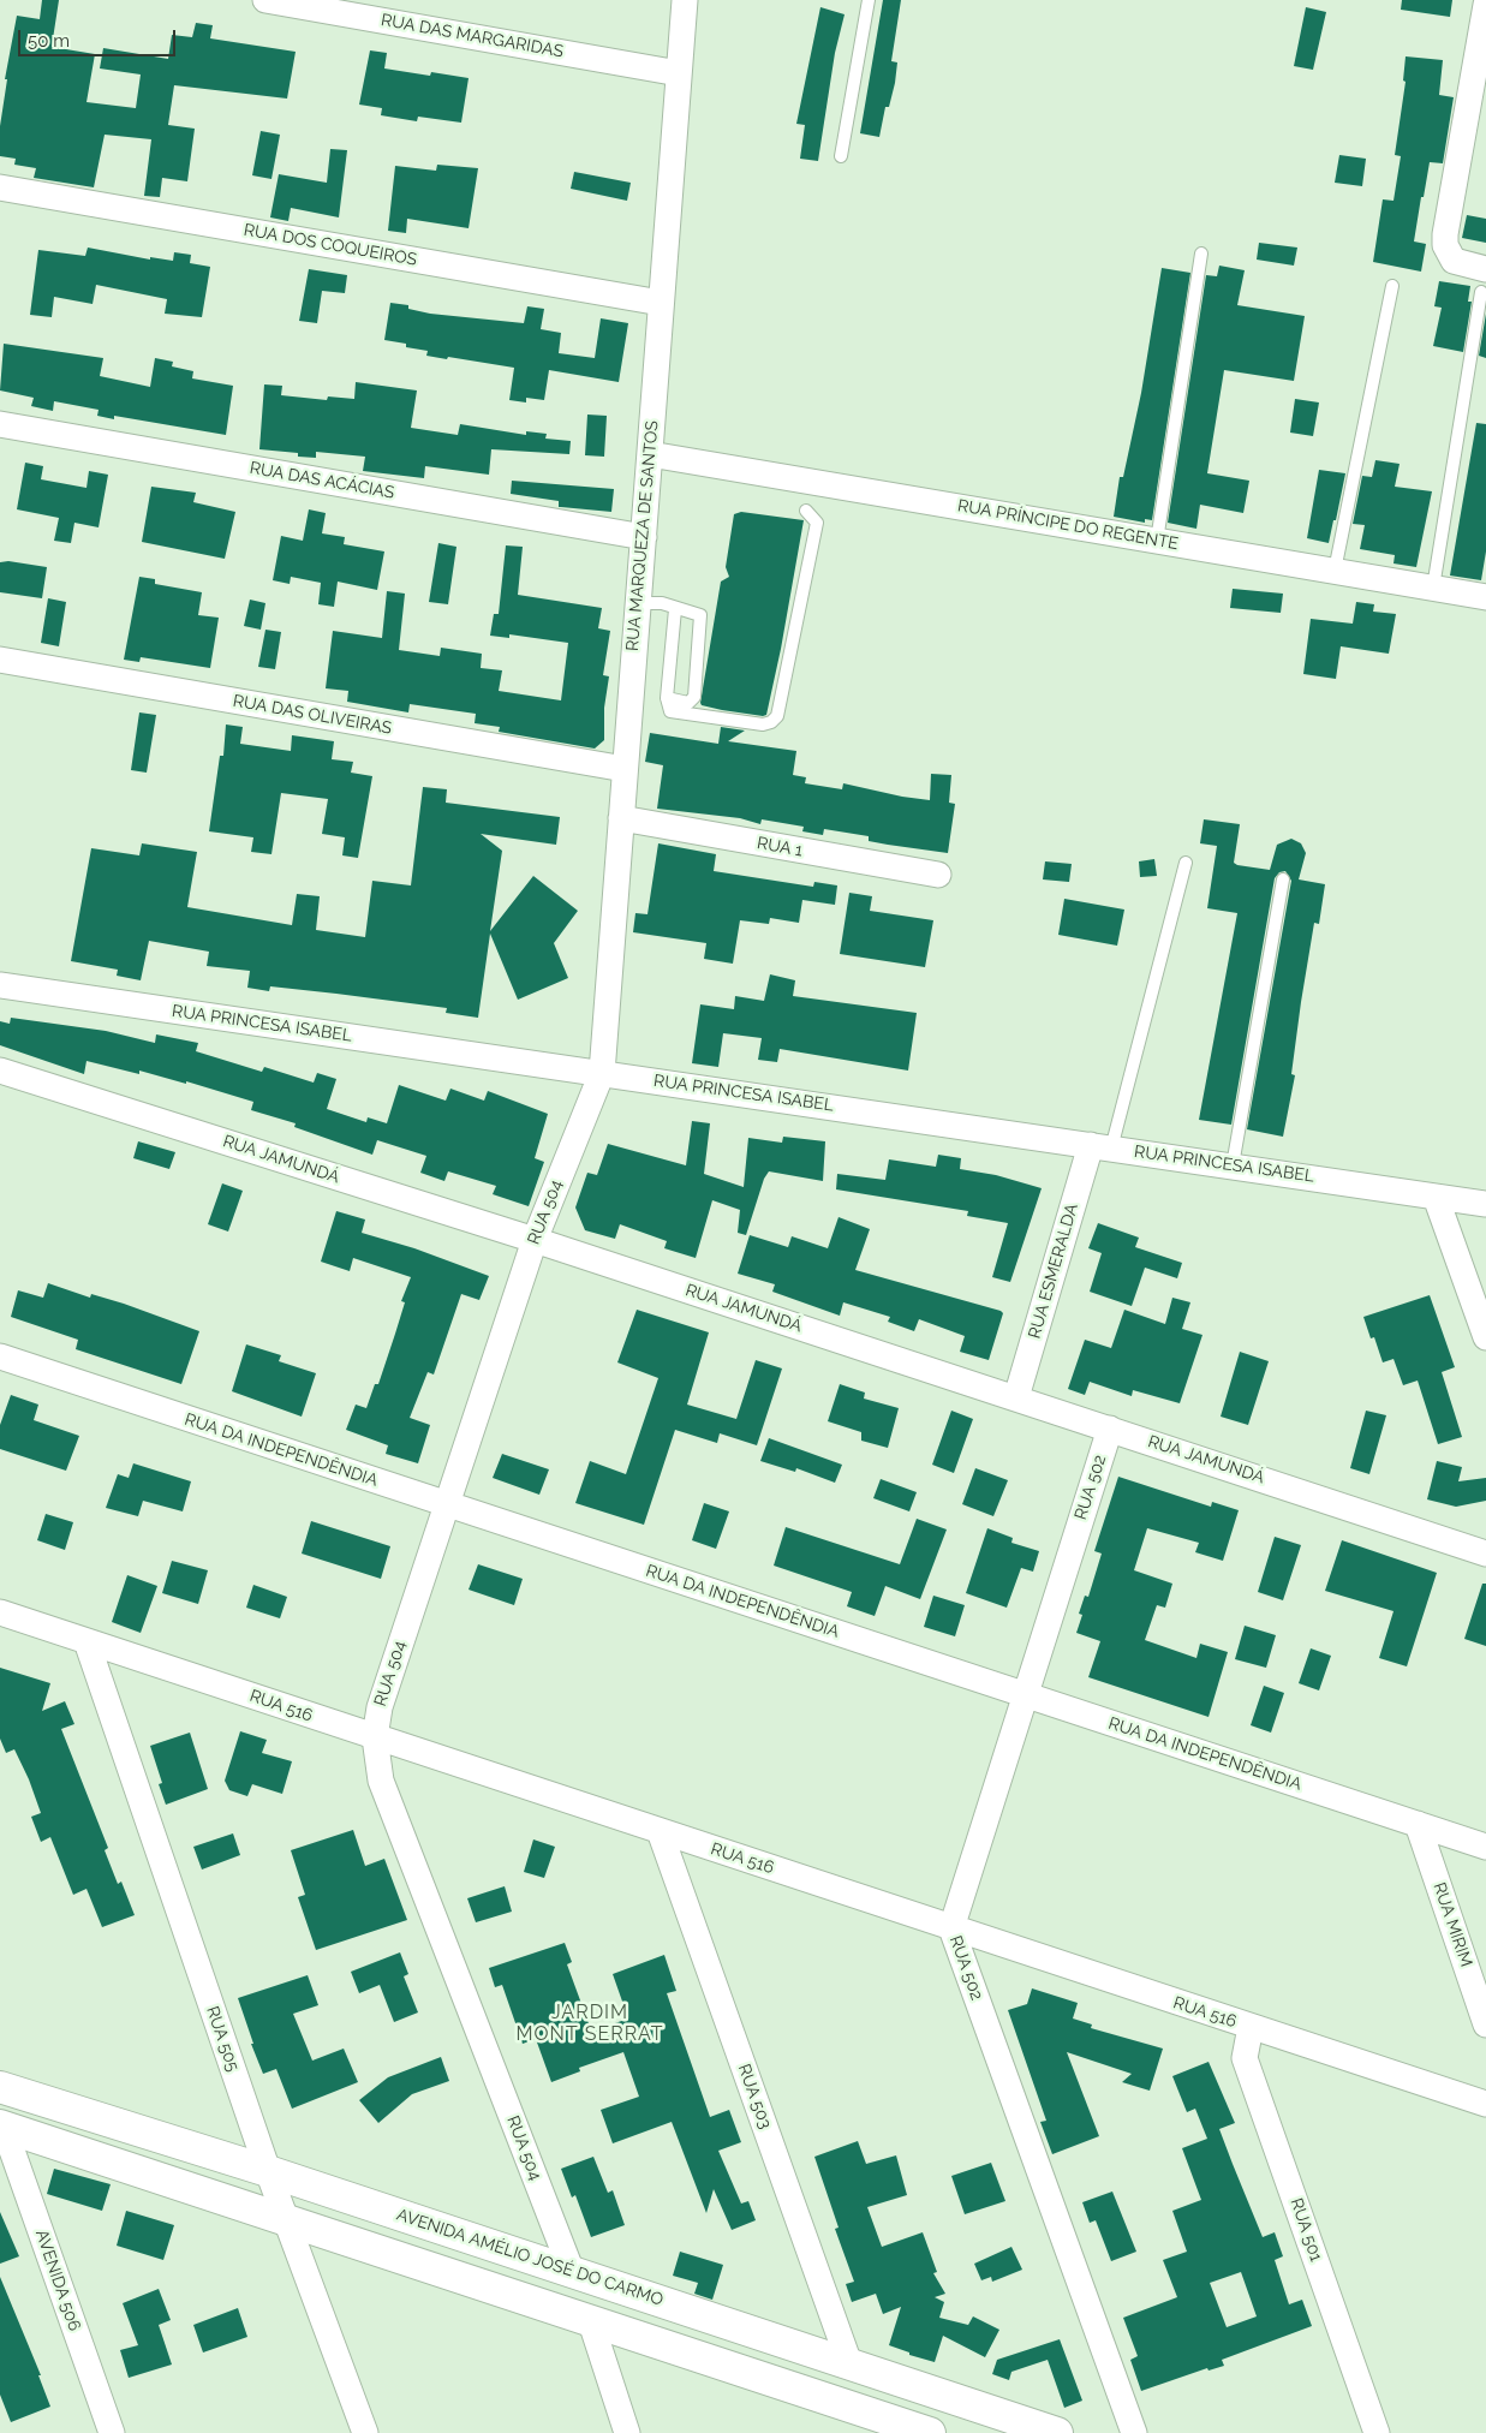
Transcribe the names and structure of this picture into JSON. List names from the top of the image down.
{
  "streets": {
    "street": [
      "RUA DAS MARGARIDAS",
      "RUA DOS COQUEIROS",
      "RUA DAS ACÁCIAS",
      "RUA PRÍNCIPE DO REGENTE",
      "RUA MARQUEZA DE SANTOS",
      "RUA DAS OLIVEIRAS",
      "RUA 1",
      "RUA PRINCESA ISABEL",
      "RUA JAMUNDÁ",
      "RUA 504",
      "RUA ESMERALDA",
      "RUA DA INDEPENDÊNDIA",
      "RUA 502",
      "RUA 516",
      "RUA MIRIM",
      "RUA 505",
      "RUA 503",
      "RUA 501",
      "AVENIDA AMÉLIO JOSÉ DO CARMO",
      "AVENIDA 506"
    ]
  },
  "crossings": [
    ["RUA DAS MARGARIDAS", "RUA MARQUEZA DE SANTOS"],
    ["RUA DOS COQUEIROS", "RUA MARQUEZA DE SANTOS"],
    ["RUA DAS ACÁCIAS", "RUA MARQUEZA DE SANTOS"],
    ["RUA PRÍNCIPE DO REGENTE", "RUA MARQUEZA DE SANTOS"],
    ["RUA MARQUEZA DE SANTOS", "RUA DAS OLIVEIRAS"],
    ["RUA MARQUEZA DE SANTOS", "RUA 1"],
    ["RUA MARQUEZA DE SANTOS", "RUA PRINCESA ISABEL"],
    ["RUA MARQUEZA DE SANTOS", "RUA 504"],
    ["RUA PRINCESA ISABEL", "RUA 504"],
    ["RUA PRINCESA ISABEL", "RUA ESMERALDA"],
    ["RUA JAMUNDÁ", "RUA 504"],
    ["RUA JAMUNDÁ", "RUA ESMERALDA"],
    ["RUA JAMUNDÁ", "RUA 502"],
    ["RUA 504", "RUA DA INDEPENDÊNDIA"],
    ["RUA 504", "RUA 516"],
    ["RUA 504", "AVENIDA AMÉLIO JOSÉ DO CARMO"],
    ["RUA DA INDEPENDÊNDIA", "RUA 502"],
    ["RUA DA INDEPENDÊNDIA", "RUA MIRIM"],
    ["RUA 502", "RUA 516"],
    ["RUA 516", "RUA 505"],
    ["RUA 516", "RUA 503"],
    ["RUA 516", "RUA 501"],
    ["RUA 505", "AVENIDA AMÉLIO JOSÉ DO CARMO"],
    ["RUA 503", "AVENIDA AMÉLIO JOSÉ DO CARMO"]
  ],
  "districts": ["JARDIM MONT SERRAT"],
  "scale_bar": "50 m"
}
